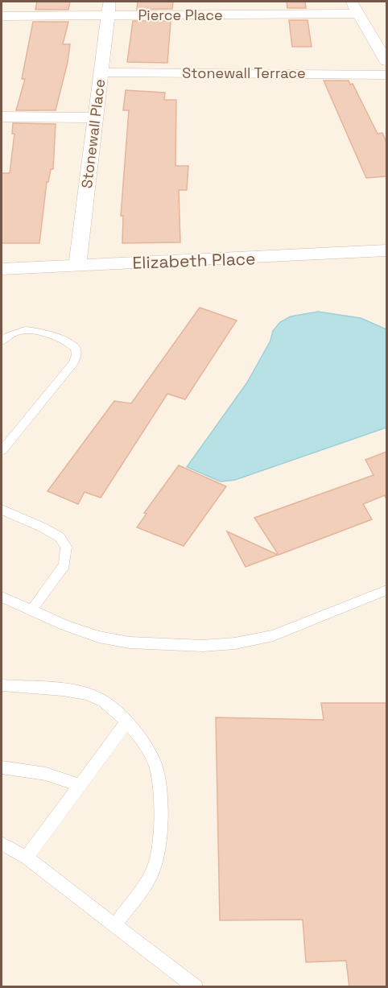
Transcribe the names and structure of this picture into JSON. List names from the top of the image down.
{
  "streets": {
    "street": [
      "Pierce Place",
      "Stonewall Terrace",
      "Stonewall Place",
      "Elizabeth Place"
    ]
  },
  "crossings": [
    ["Pierce Place", "Stonewall Place"],
    ["Stonewall Terrace", "Stonewall Place"],
    ["Stonewall Place", "Elizabeth Place"]
  ]
}
